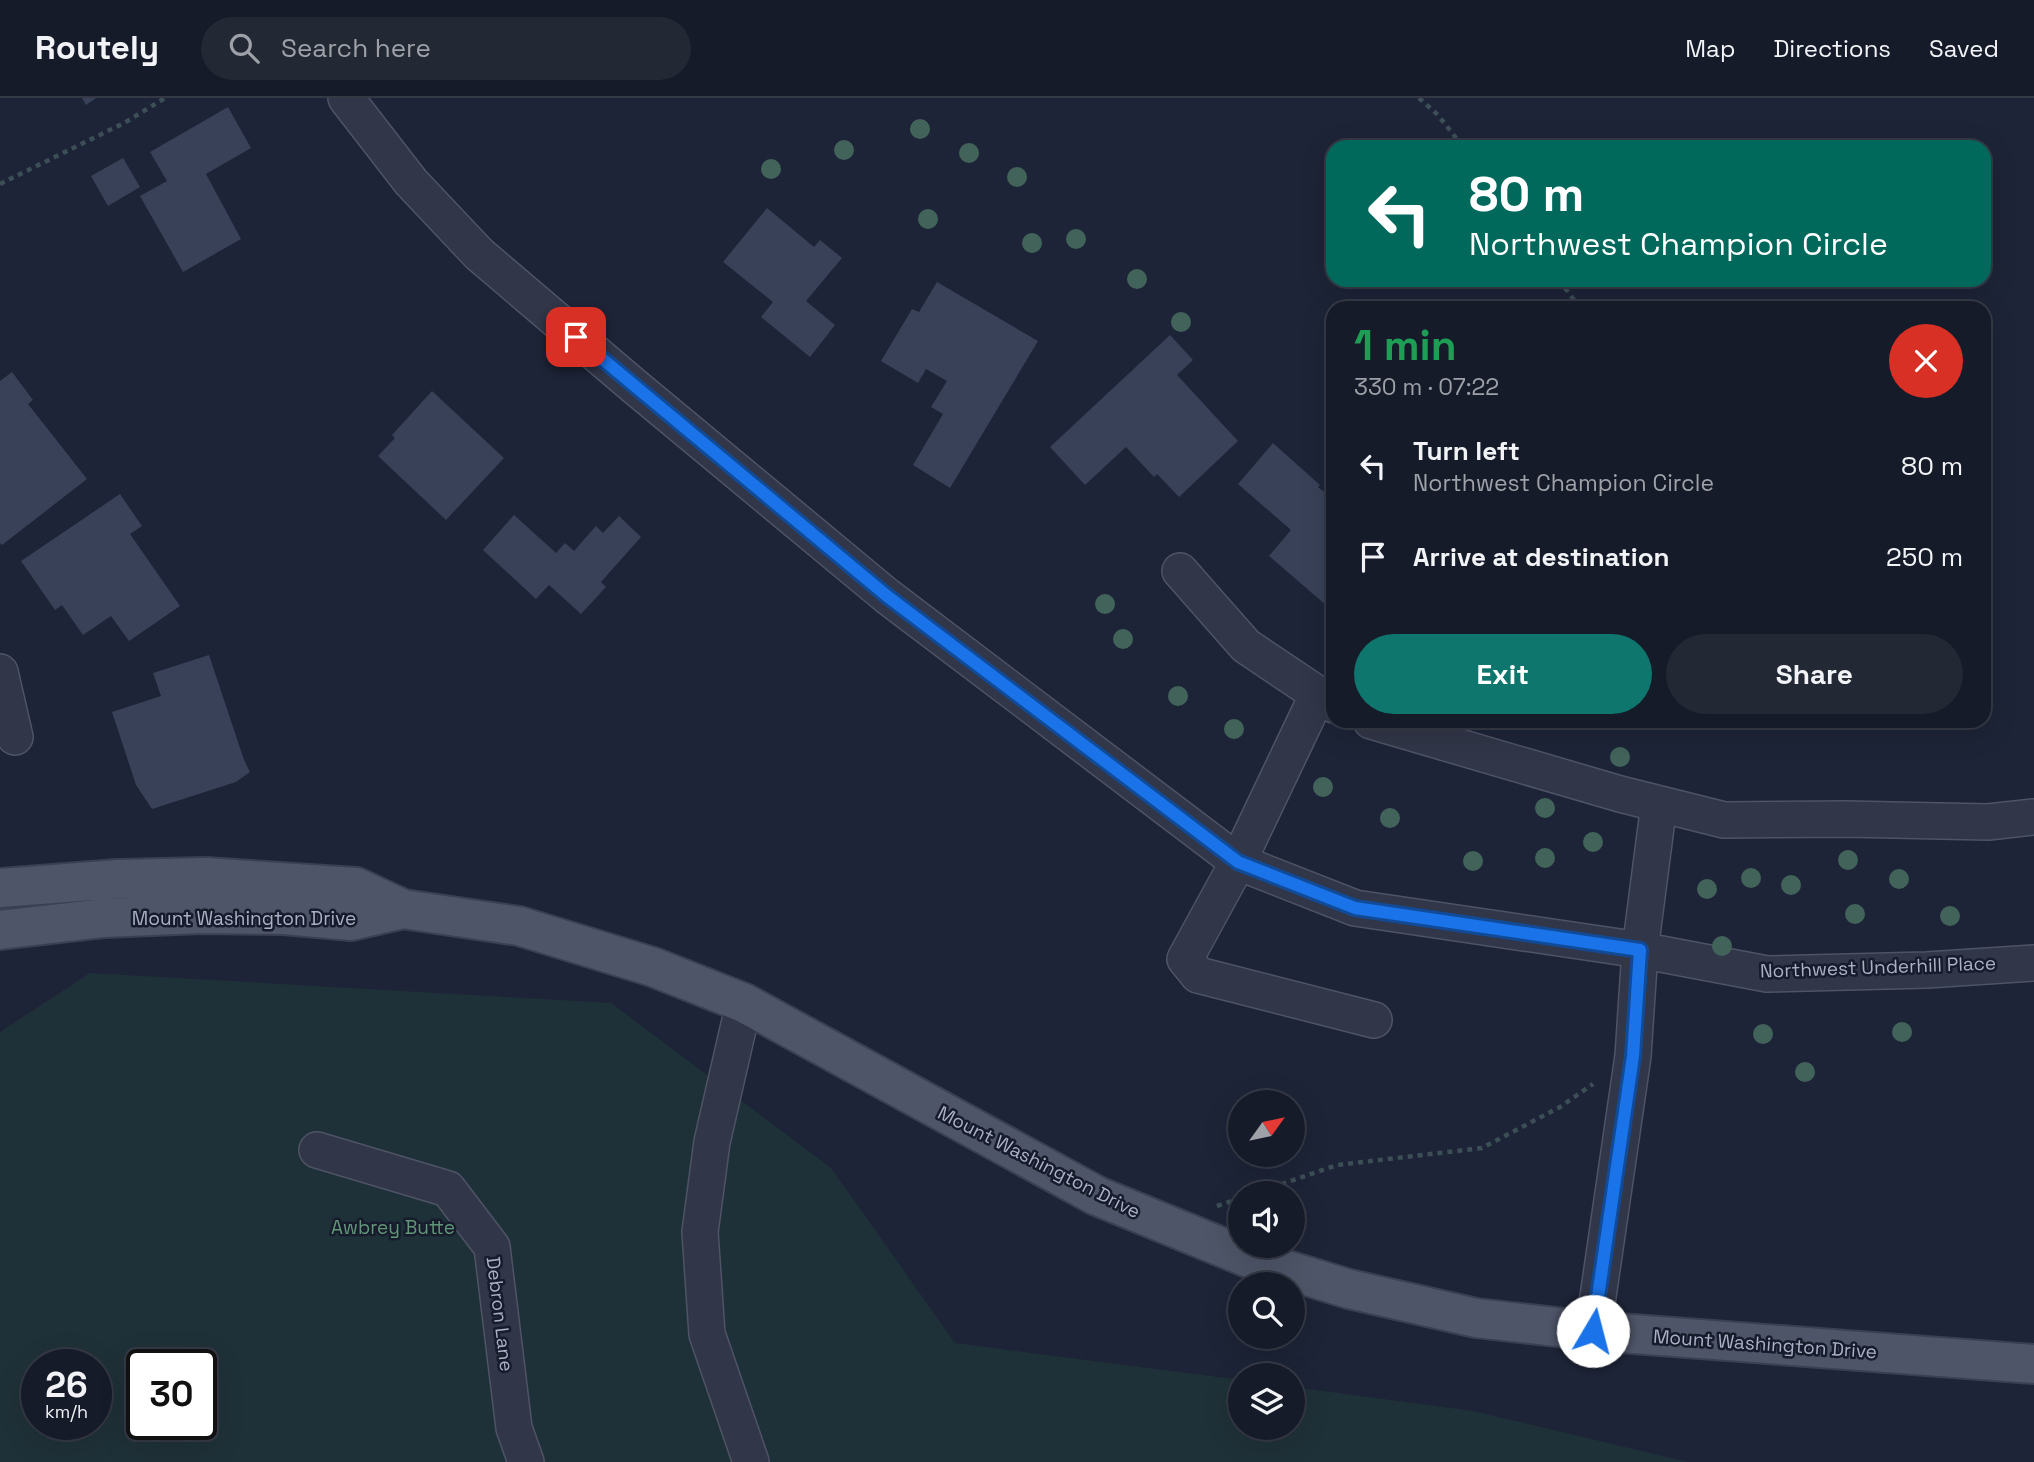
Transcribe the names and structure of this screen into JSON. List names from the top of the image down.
{
  "streets": {
    "main road": ["Mount Washington Drive"],
    "street": ["Northwest Underhill Place", "Debron Lane"]
  },
  "parks": ["Awbrey Butte"],
  "north": "top right",
  "page": {
    "header": "Routely",
    "search": "Search here",
    "nav": ["Map", "Directions", "Saved"],
    "turn": ["80 m", "Northwest Champion Circle"],
    "heading": ["1 min", "330 m · 07:22"],
    "list": [
      {
        "name": "Turn left",
        "note": "Northwest Champion Circle",
        "value": "80 m"
      },
      {
        "name": "Arrive at destination",
        "value": "250 m"
      }
    ],
    "buttons": ["Exit", "Share"],
    "speed": "26 km/h",
    "limit": "30"
  }
}
